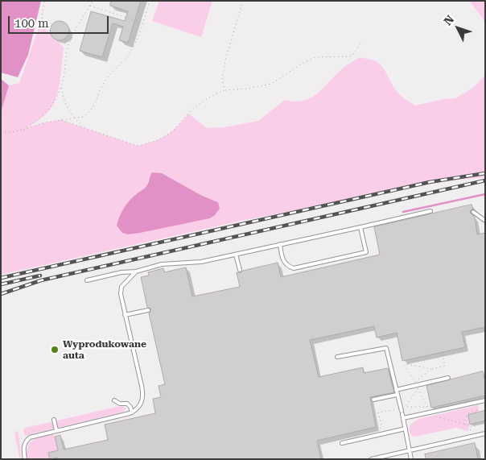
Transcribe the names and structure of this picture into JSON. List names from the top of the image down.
{
  "places": ["Wyprodukowane auta"],
  "scale_bar": "100 m",
  "north": "top left"
}
